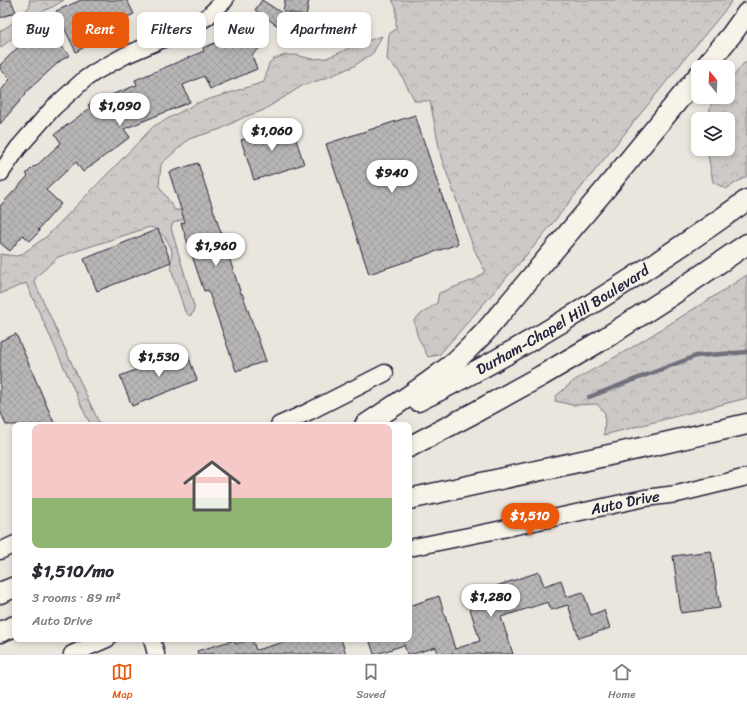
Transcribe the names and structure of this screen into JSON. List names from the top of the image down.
{
  "streets": {
    "main road": ["Durham-Chapel Hill Boulevard"],
    "street": ["Auto Drive"]
  },
  "north": "top",
  "page": {
    "chip": [
      "Buy",
      "Rent",
      "Filters",
      "New",
      "Apartment"
    ],
    "price": [
      "$1,090",
      "$1,060",
      "$940",
      "$1,960",
      "$1,530",
      "$1,510",
      "$1,280"
    ],
    "list": [
      {
        "name": "$1,510/mo",
        "note": "3 rooms · 89 m² · Auto Drive"
      }
    ],
    "tabs": ["Map", "Saved", "Home"]
  }
}
